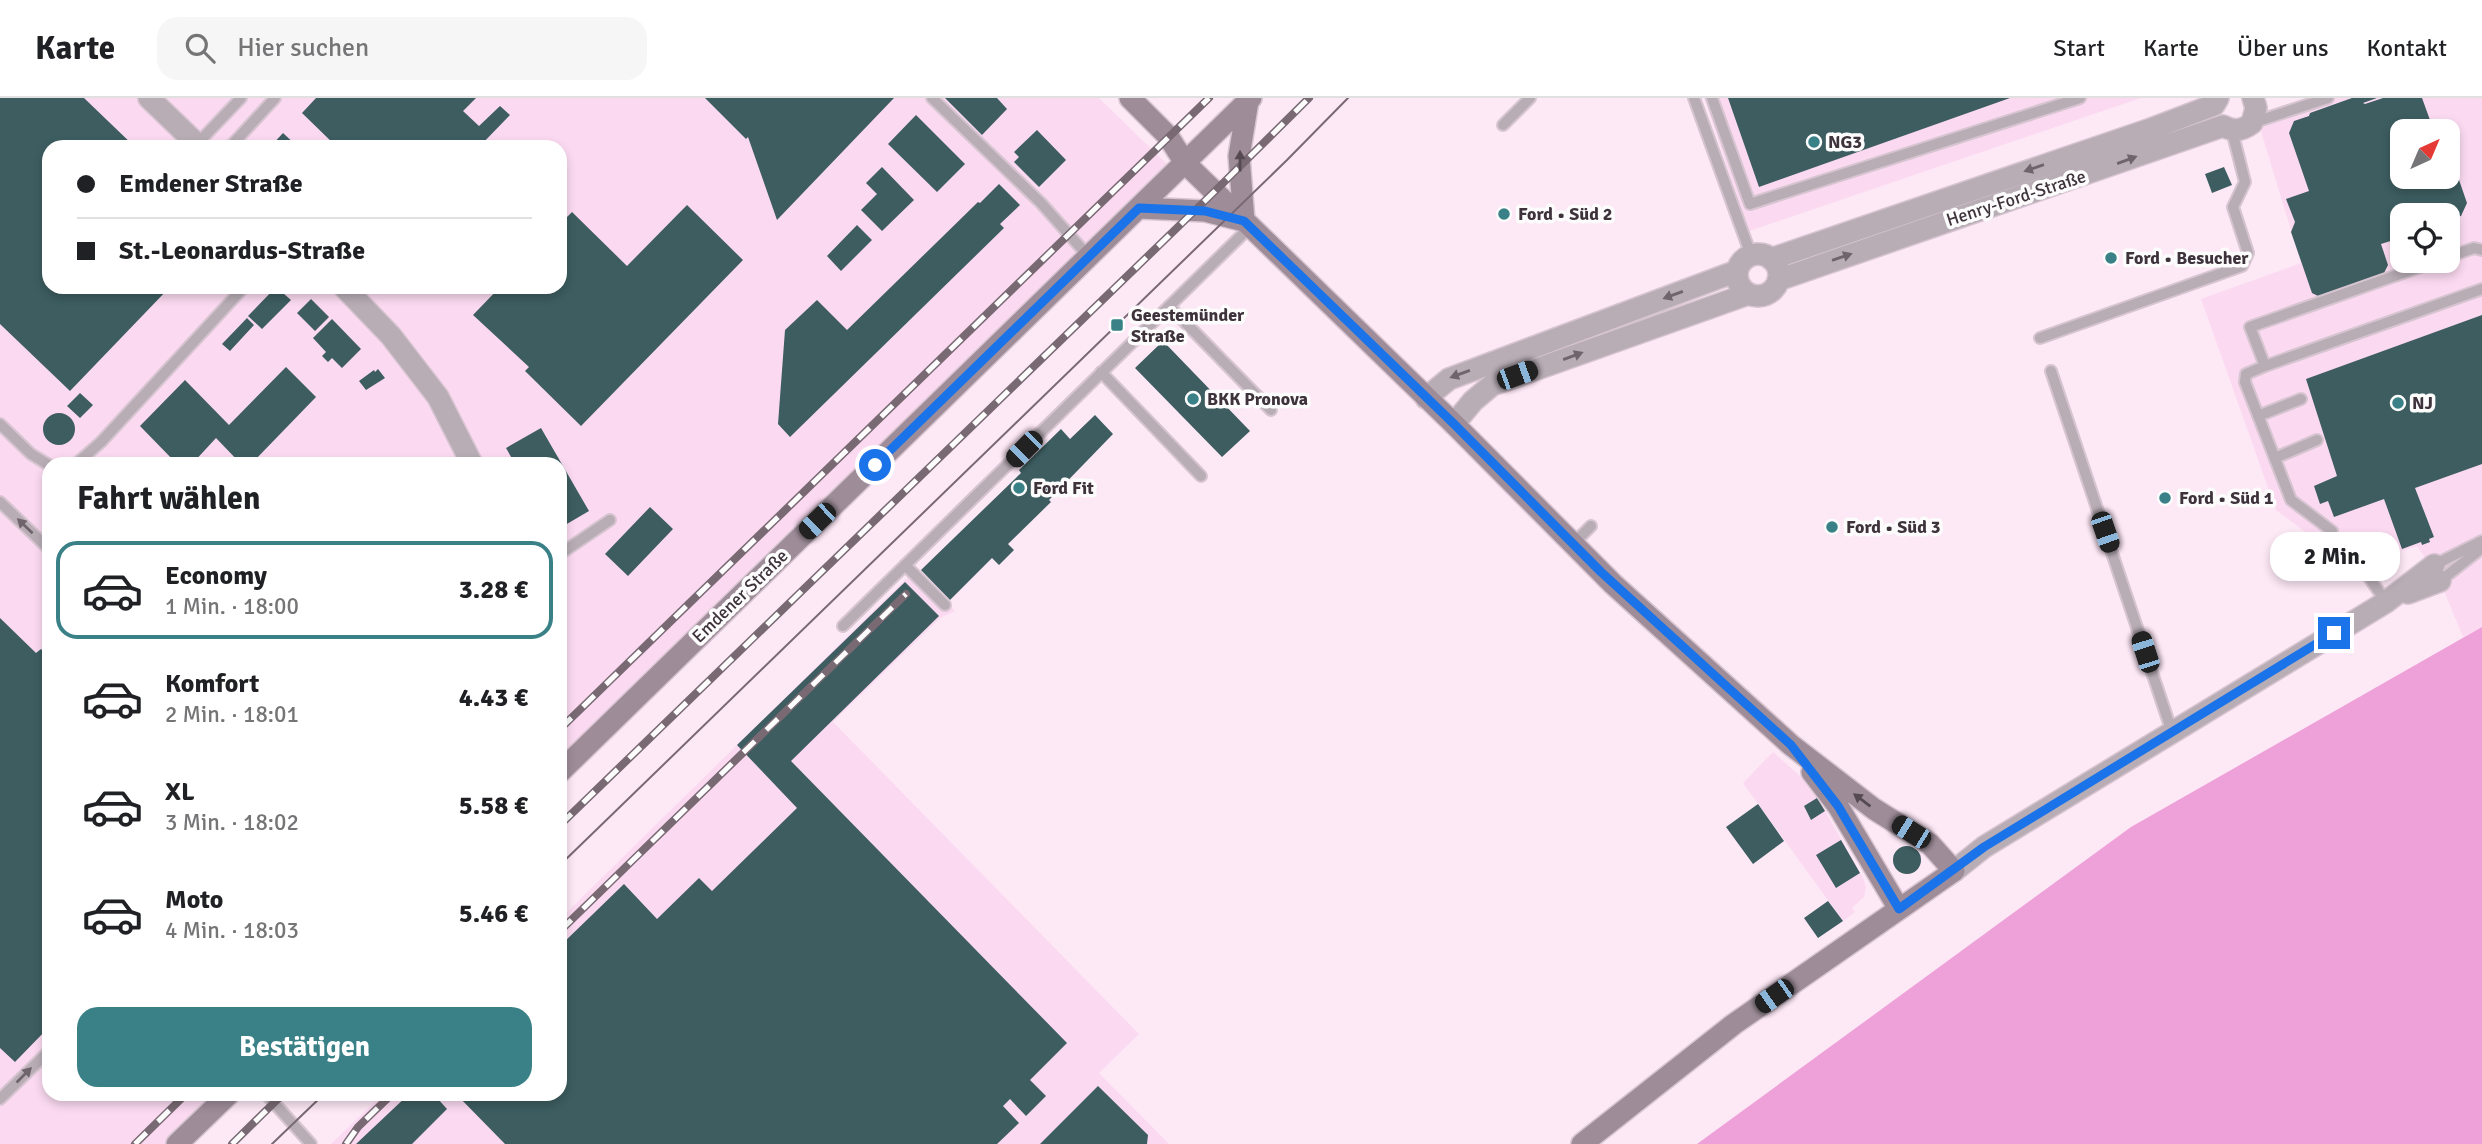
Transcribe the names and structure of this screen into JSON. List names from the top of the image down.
{
  "streets": {
    "street": ["Henry-Ford-Straße", "Emdener Straße"]
  },
  "places": {
    "other": [
      "NG3",
      "Ford • Süd 2",
      "Ford • Besucher",
      "BKK Pronova",
      "NJ",
      "Ford Fit",
      "Ford • Süd 1",
      "Ford • Süd 3"
    ],
    "transit": ["Geestemünder Straße"]
  },
  "north": "top right",
  "page": {
    "header": "Karte",
    "search": "Hier suchen",
    "nav": [
      "Start",
      "Karte",
      "Über uns",
      "Kontakt"
    ],
    "banner": ["Emdener Straße", "St.-Leonardus-Straße"],
    "heading": "Fahrt wählen",
    "bubble": "2 Min.",
    "list": [
      {
        "name": "Economy",
        "note": "1 Min. · 18:00",
        "value": "3.28 €"
      },
      {
        "name": "Komfort",
        "note": "2 Min. · 18:01",
        "value": "4.43 €"
      },
      {
        "name": "XL",
        "note": "3 Min. · 18:02",
        "value": "5.58 €"
      },
      {
        "name": "Moto",
        "note": "4 Min. · 18:03",
        "value": "5.46 €"
      }
    ],
    "buttons": "Bestätigen"
  }
}
